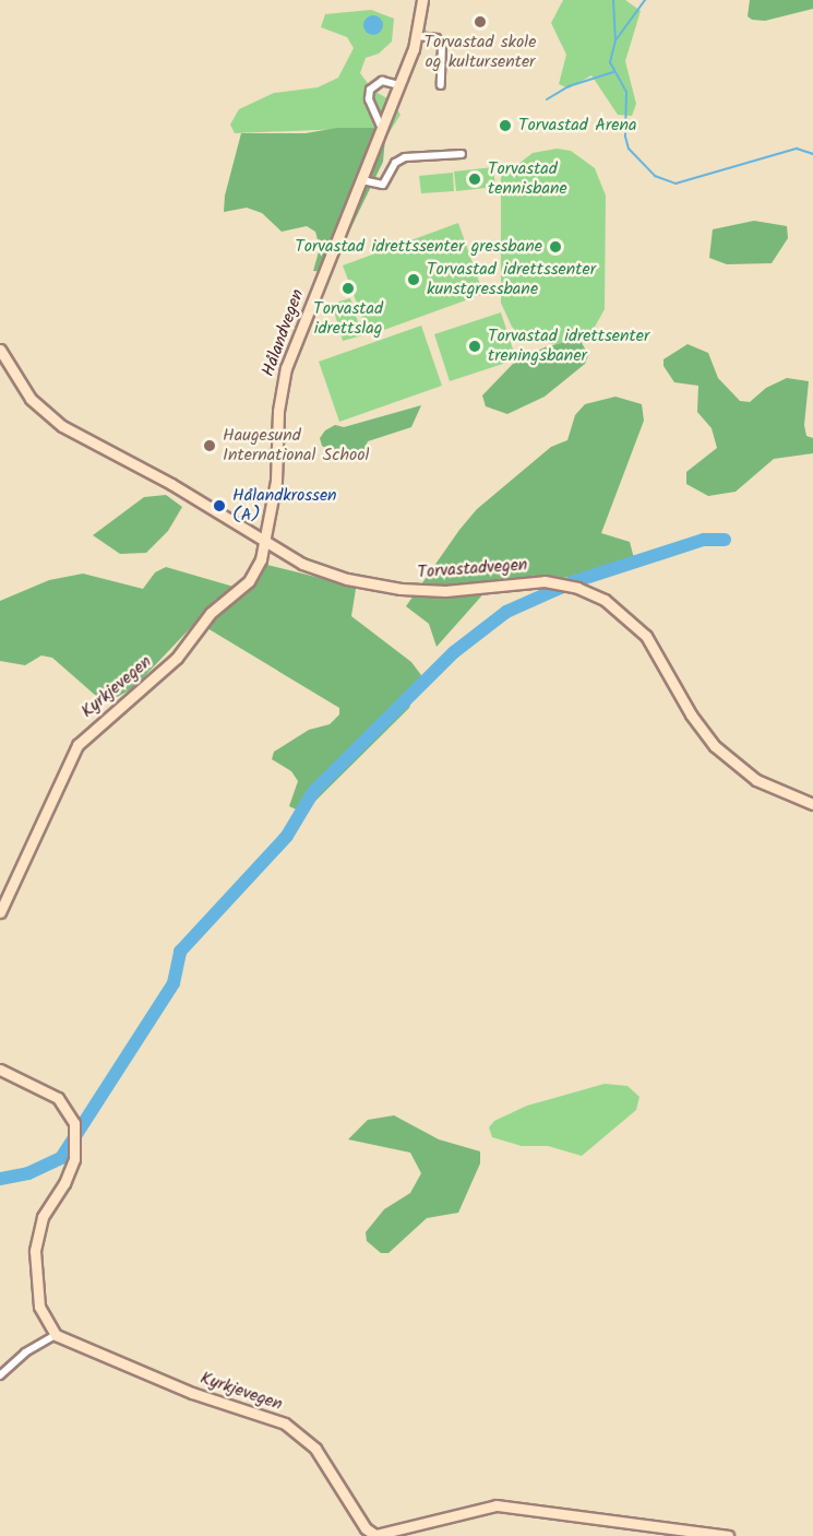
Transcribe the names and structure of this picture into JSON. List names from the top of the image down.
{
  "streets": {
    "main road": ["Hålandvegen", "Torvastadvegen", "Kyrkjevegen"]
  },
  "crossings": [
    ["Hålandvegen", "Torvastadvegen"],
    ["Hålandvegen", "Kyrkjevegen"],
    ["Torvastadvegen", "Kyrkjevegen"]
  ],
  "places": [
    "Torvastad skole og kultursenter",
    "Torvastad Arena",
    "Torvastad tennisbane",
    "Torvastad idrettssenter gressbane",
    "Torvastad idrettssenter kunstgressbane",
    "Torvastad idrettslag",
    "Torvastad idrettsenter treningsbaner",
    "Haugesund International School",
    "Hålandkrossen (A)"
  ]
}
